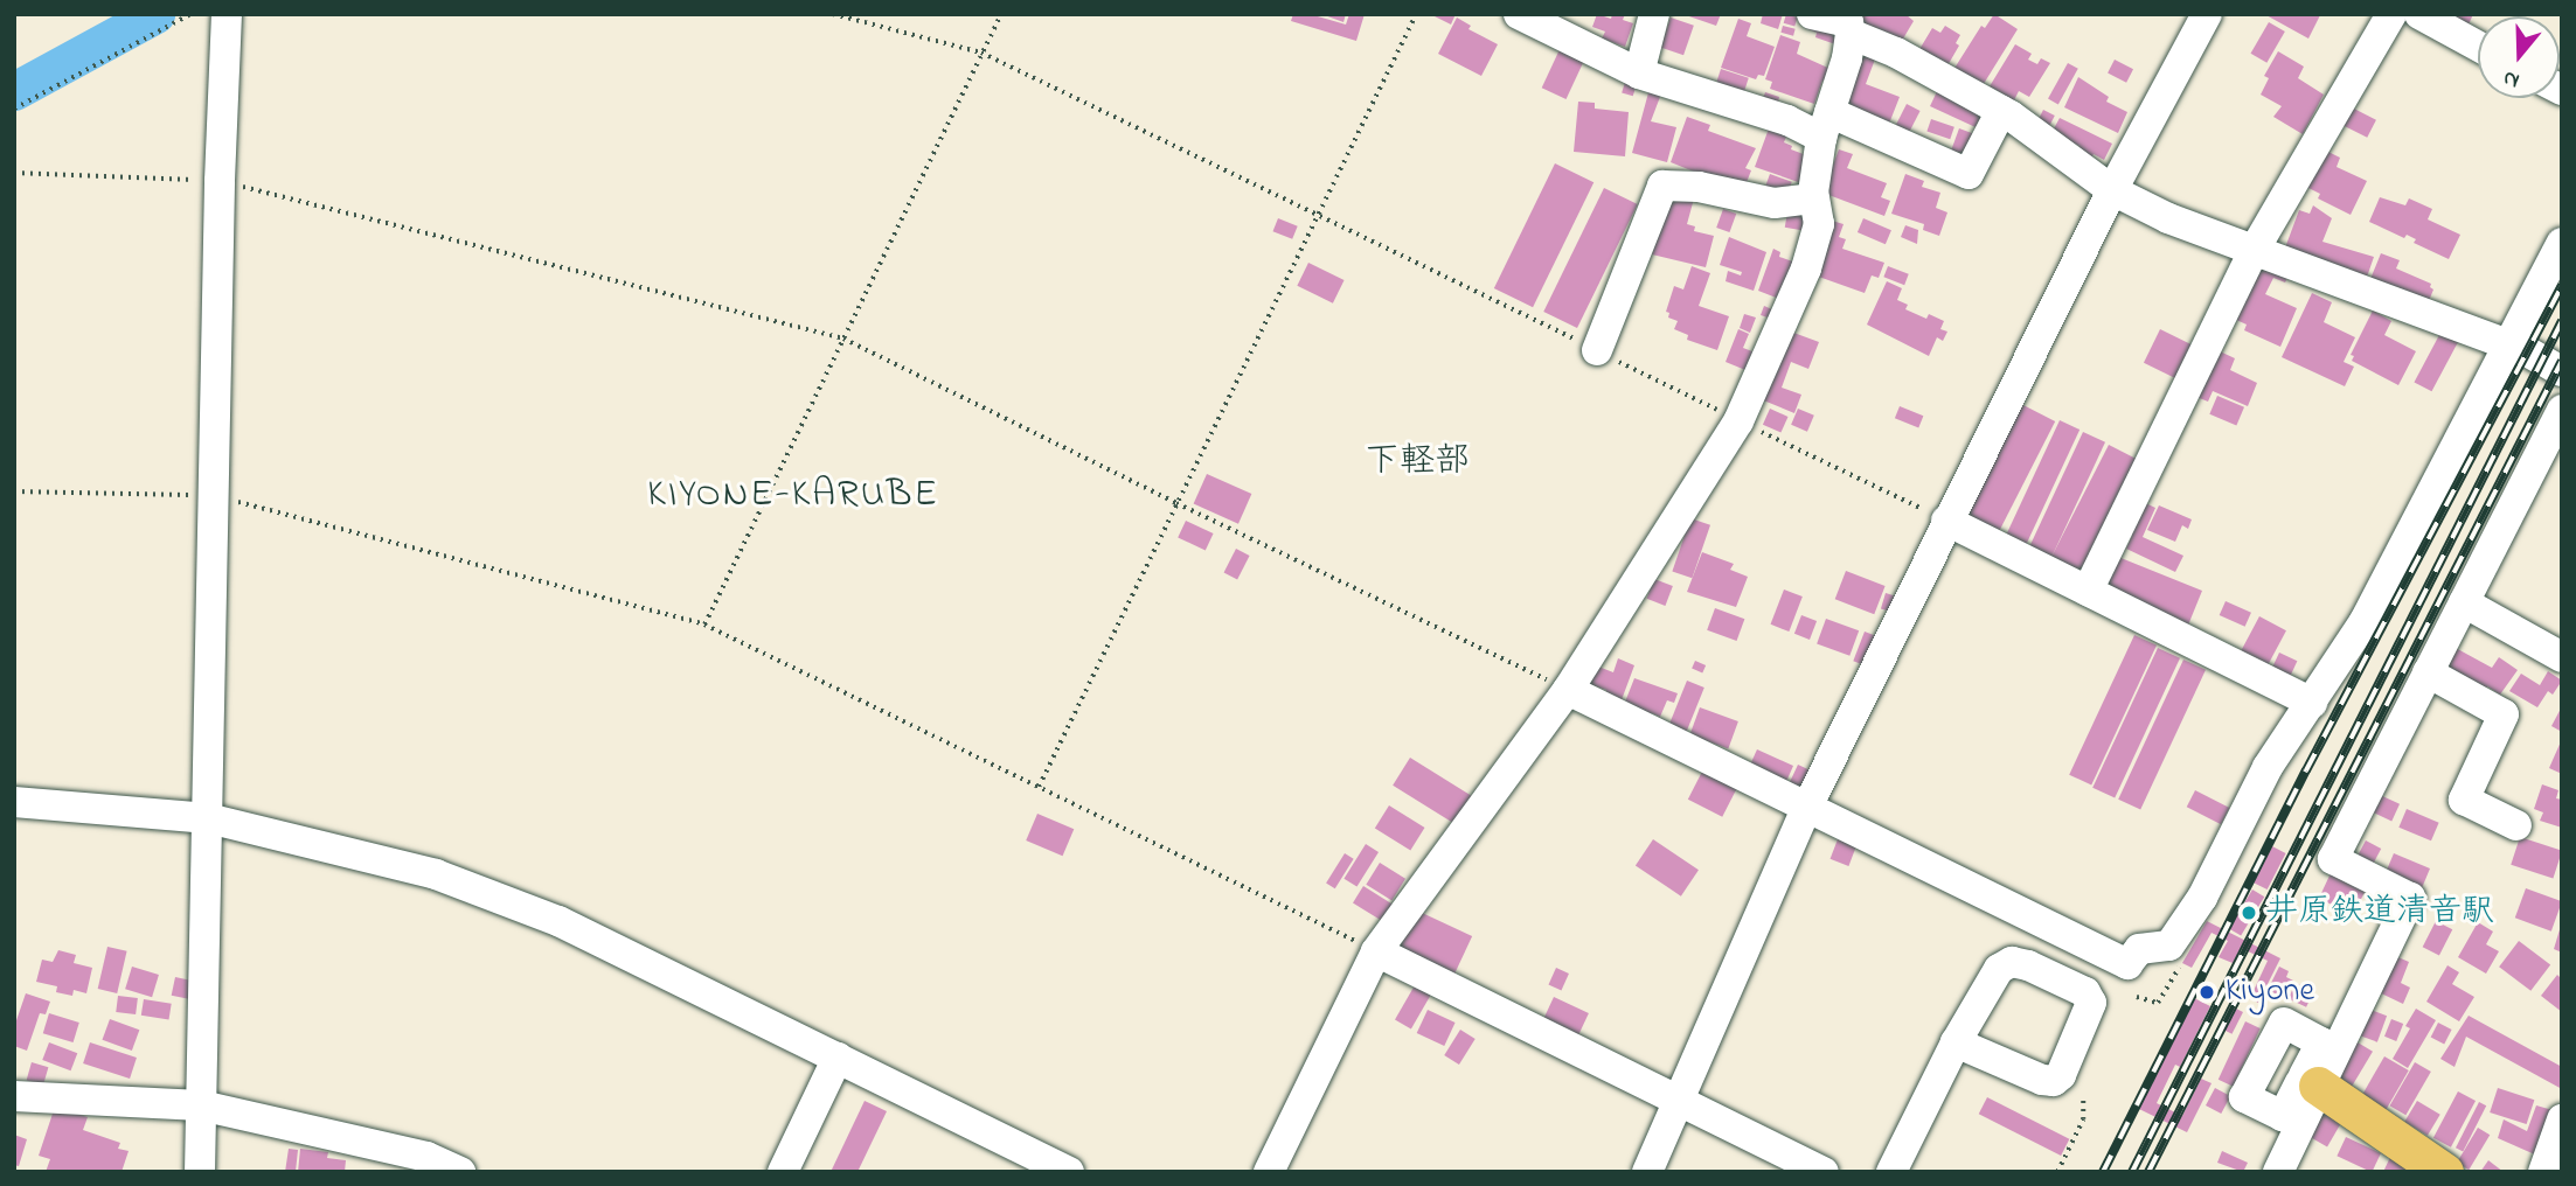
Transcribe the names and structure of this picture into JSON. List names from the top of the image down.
{
  "districts": ["下軽部", "KIYONE-KARUBE"],
  "places": ["井原鉄道清音駅", "Kiyone"],
  "north": "bottom"
}
